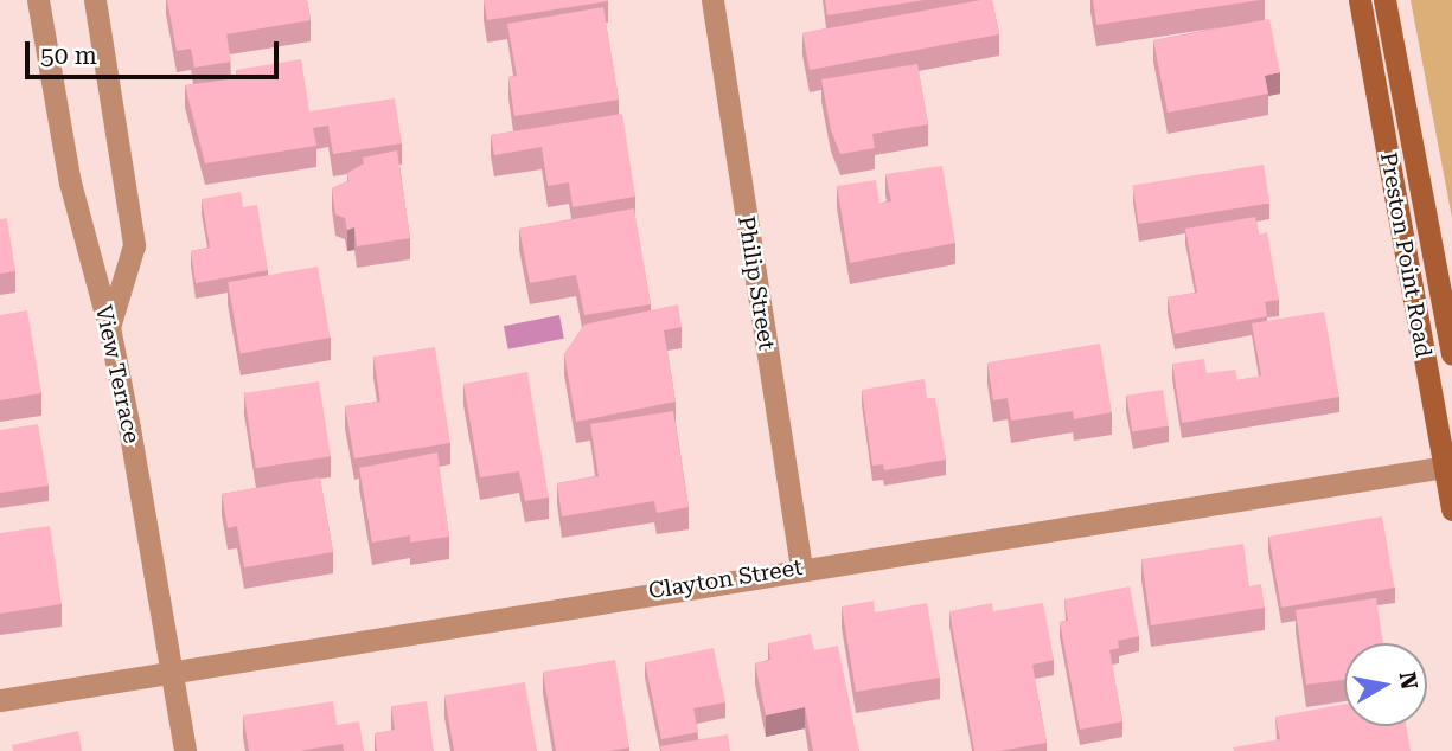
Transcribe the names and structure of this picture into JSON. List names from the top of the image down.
{
  "streets": {
    "main road": ["Preston Point Road"],
    "street": ["Philip Street", "View Terrace", "Clayton Street"]
  },
  "crossings": [
    ["Preston Point Road", "Clayton Street"],
    ["Philip Street", "Clayton Street"],
    ["View Terrace", "Clayton Street"]
  ],
  "scale_bar": "50 m",
  "north": "right"
}
